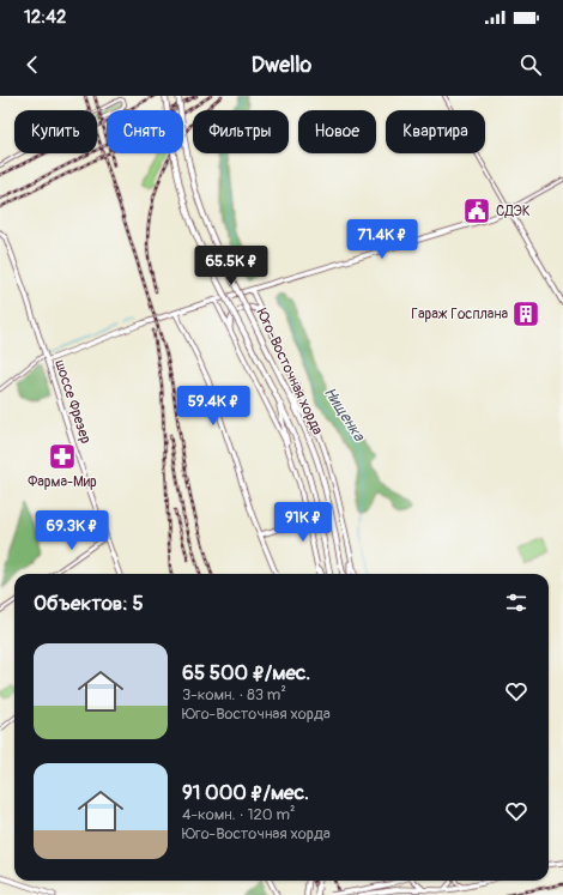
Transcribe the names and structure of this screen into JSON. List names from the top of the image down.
{
  "streets": {
    "main road": ["Юго-Восточная хорда"],
    "street": ["шоссе Фрезер"]
  },
  "water": ["Нищенка"],
  "places": {
    "public building": ["СДЭК"],
    "building": ["Гараж Госплана"],
    "pharmacy": ["Фарма-Мир"]
  },
  "page": {
    "status": "12:42",
    "header": "Dwello",
    "chip": [
      "Купить",
      "Снять",
      "Фильтры",
      "Новое",
      "Квартира"
    ],
    "price": [
      "71.4K ₽",
      "65.5K ₽",
      "59.4K ₽",
      "91K ₽",
      "69.3K ₽"
    ],
    "heading": "Объектов: 5",
    "list": [
      {
        "name": "65 500 ₽/мес.",
        "note": "3-комн. · 83 m² · Юго-Восточная хорда"
      },
      {
        "name": "91 000 ₽/мес.",
        "note": "4-комн. · 120 m² · Юго-Восточная хорда"
      }
    ]
  }
}
